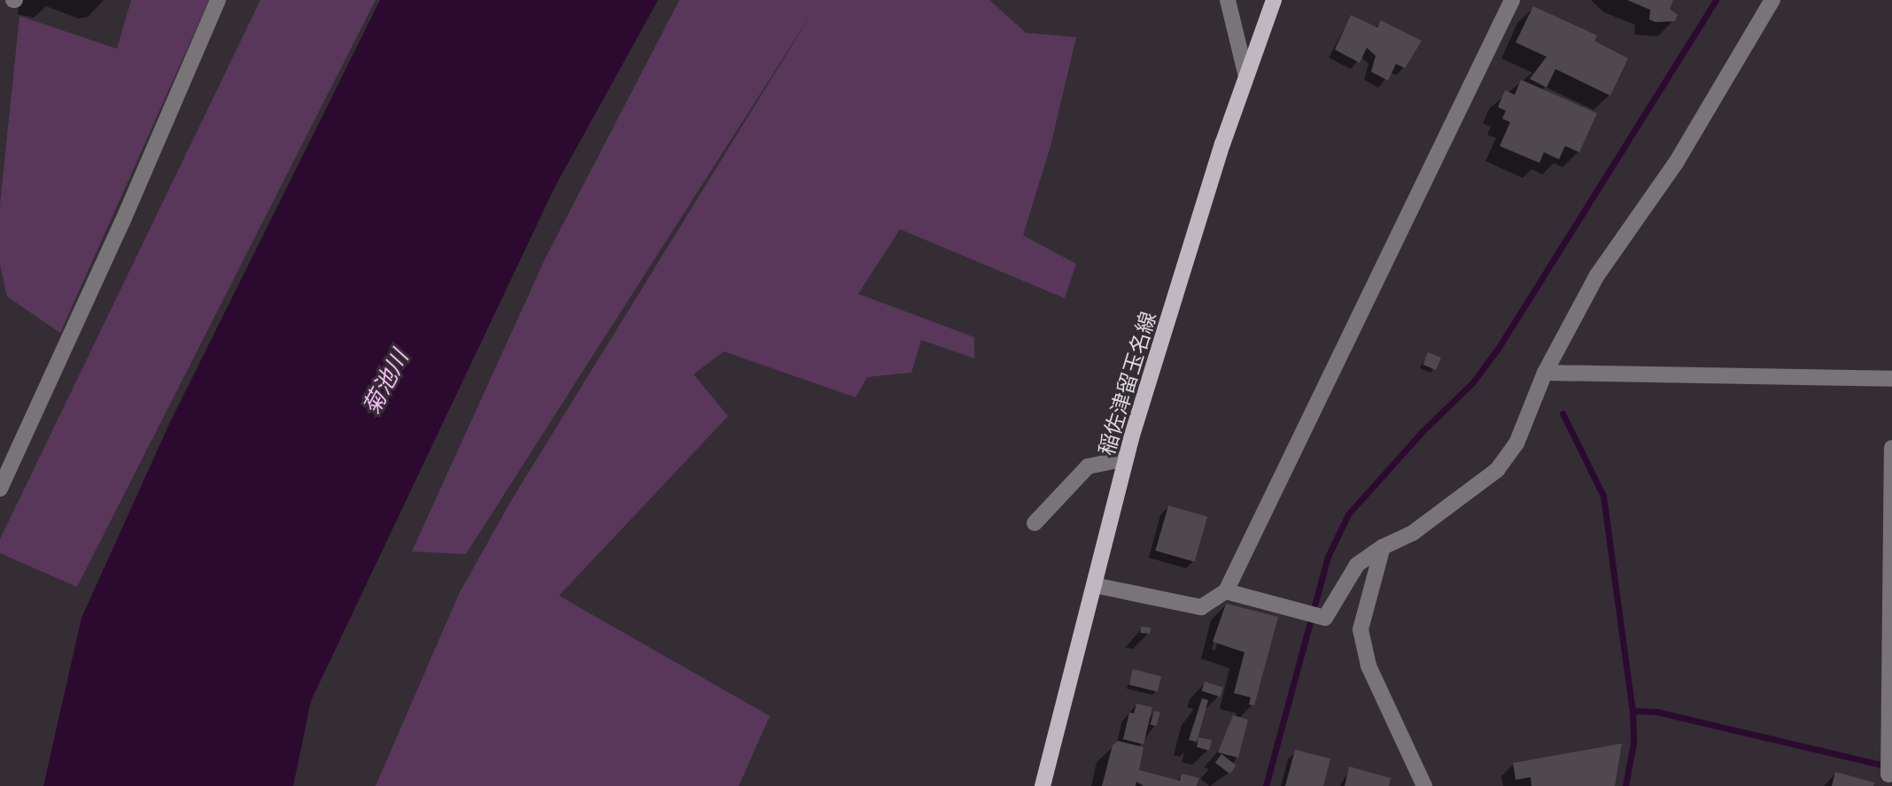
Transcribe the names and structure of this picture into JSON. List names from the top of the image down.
{
  "streets": {
    "main road": ["稲佐津留玉名線"]
  },
  "water": ["菊池川"]
}
